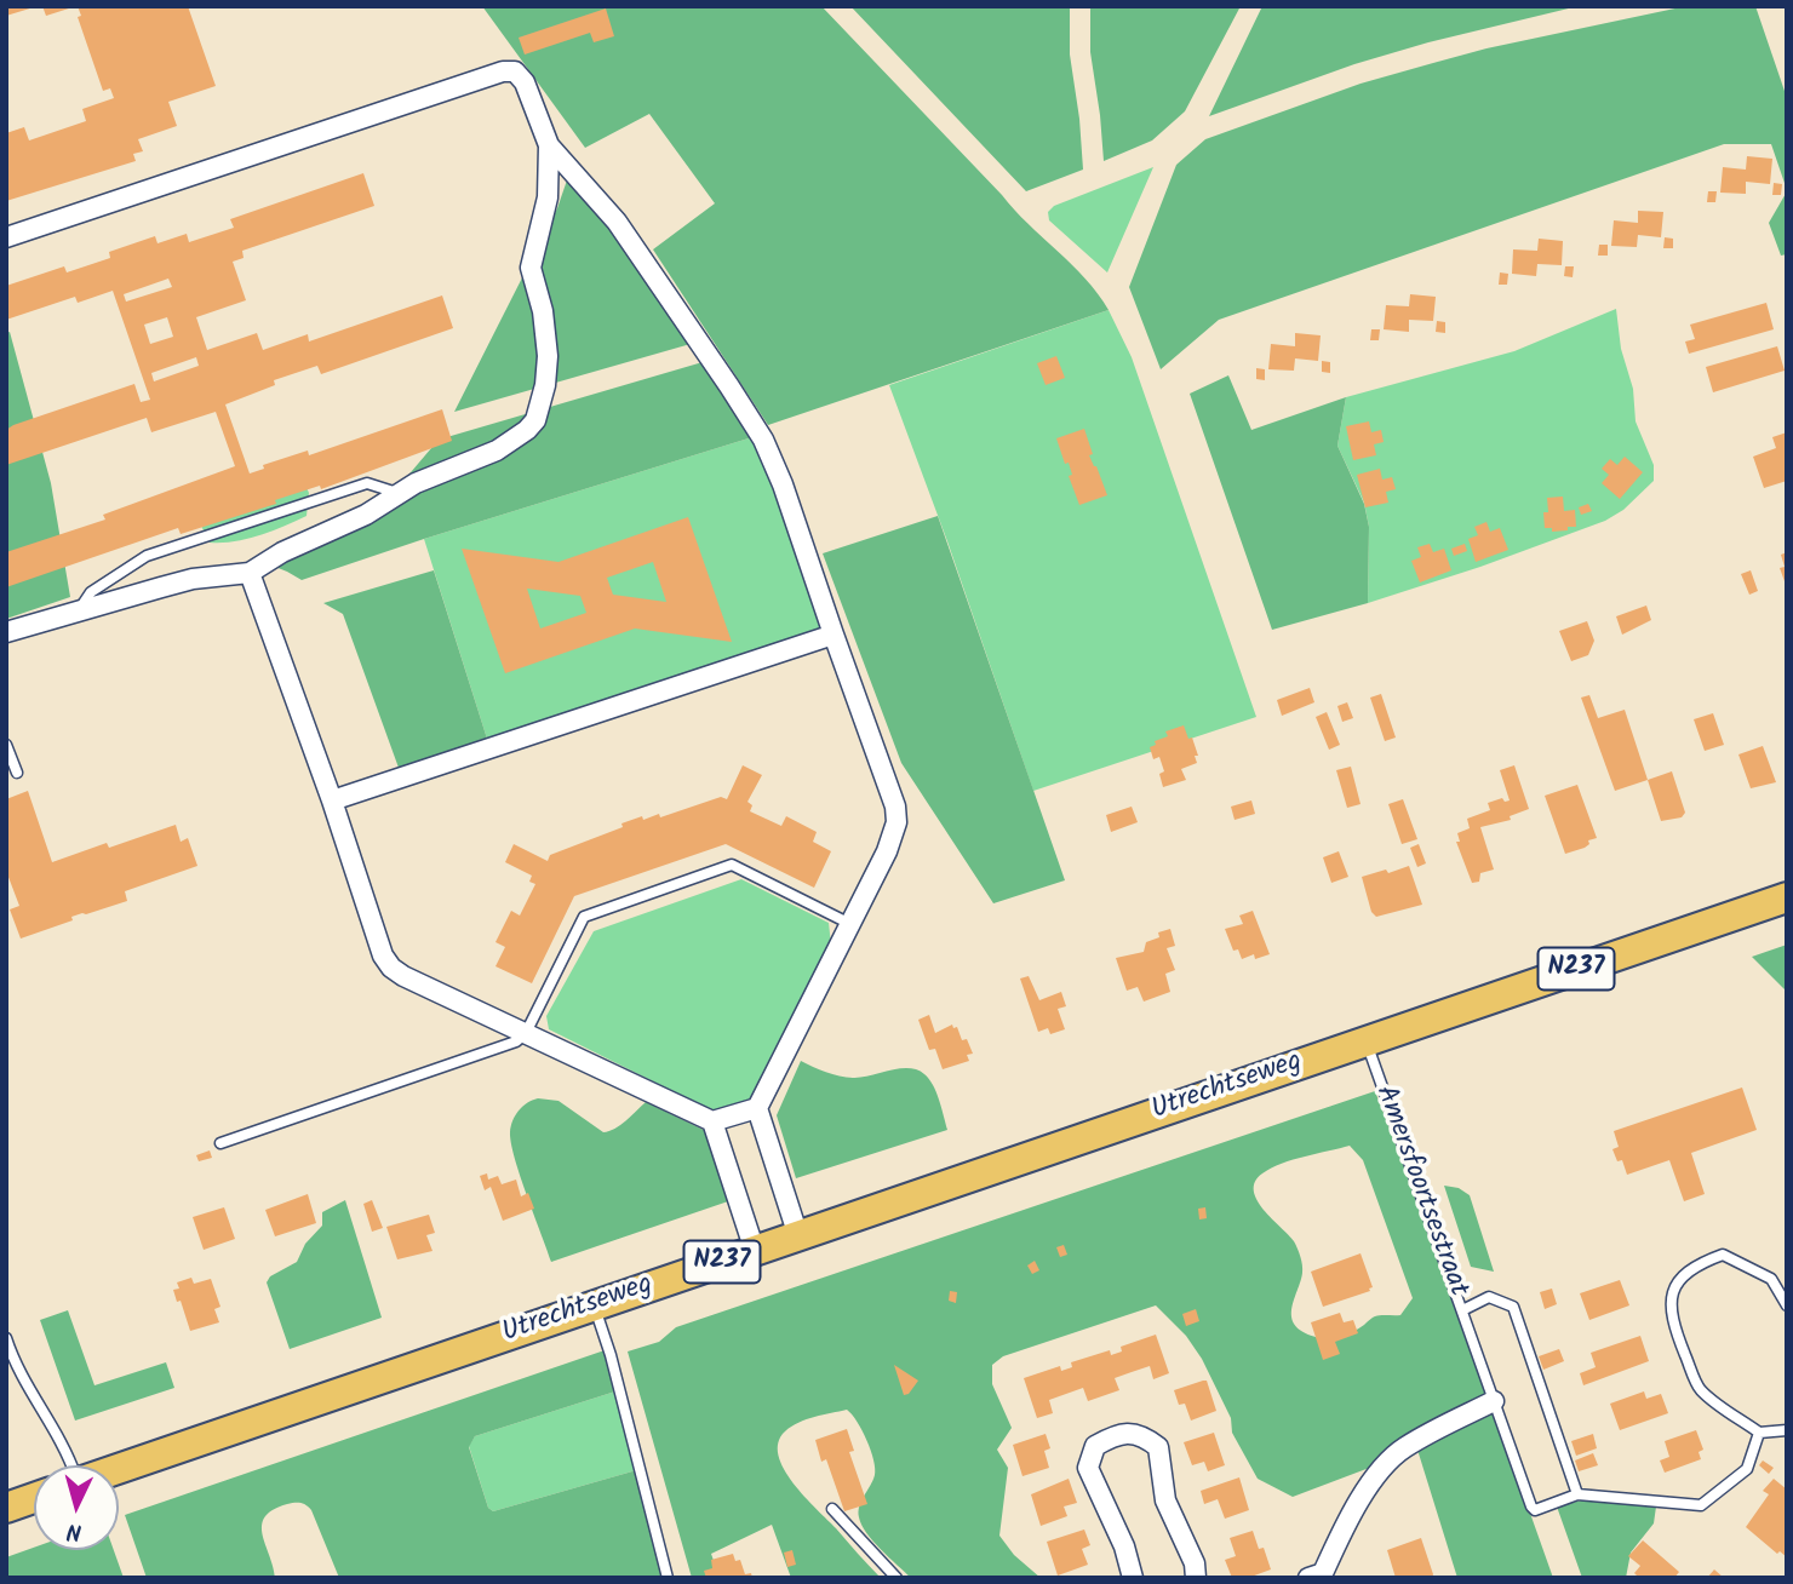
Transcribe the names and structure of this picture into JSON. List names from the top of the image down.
{
  "streets": {
    "main road": ["N237", "Utrechtseweg"],
    "lane": ["Amersfoortsestraat"]
  },
  "crossings": [
    ["N237", "Utrechtseweg"],
    ["N237", "Amersfoortsestraat"],
    ["Utrechtseweg", "Amersfoortsestraat"]
  ],
  "north": "bottom"
}
